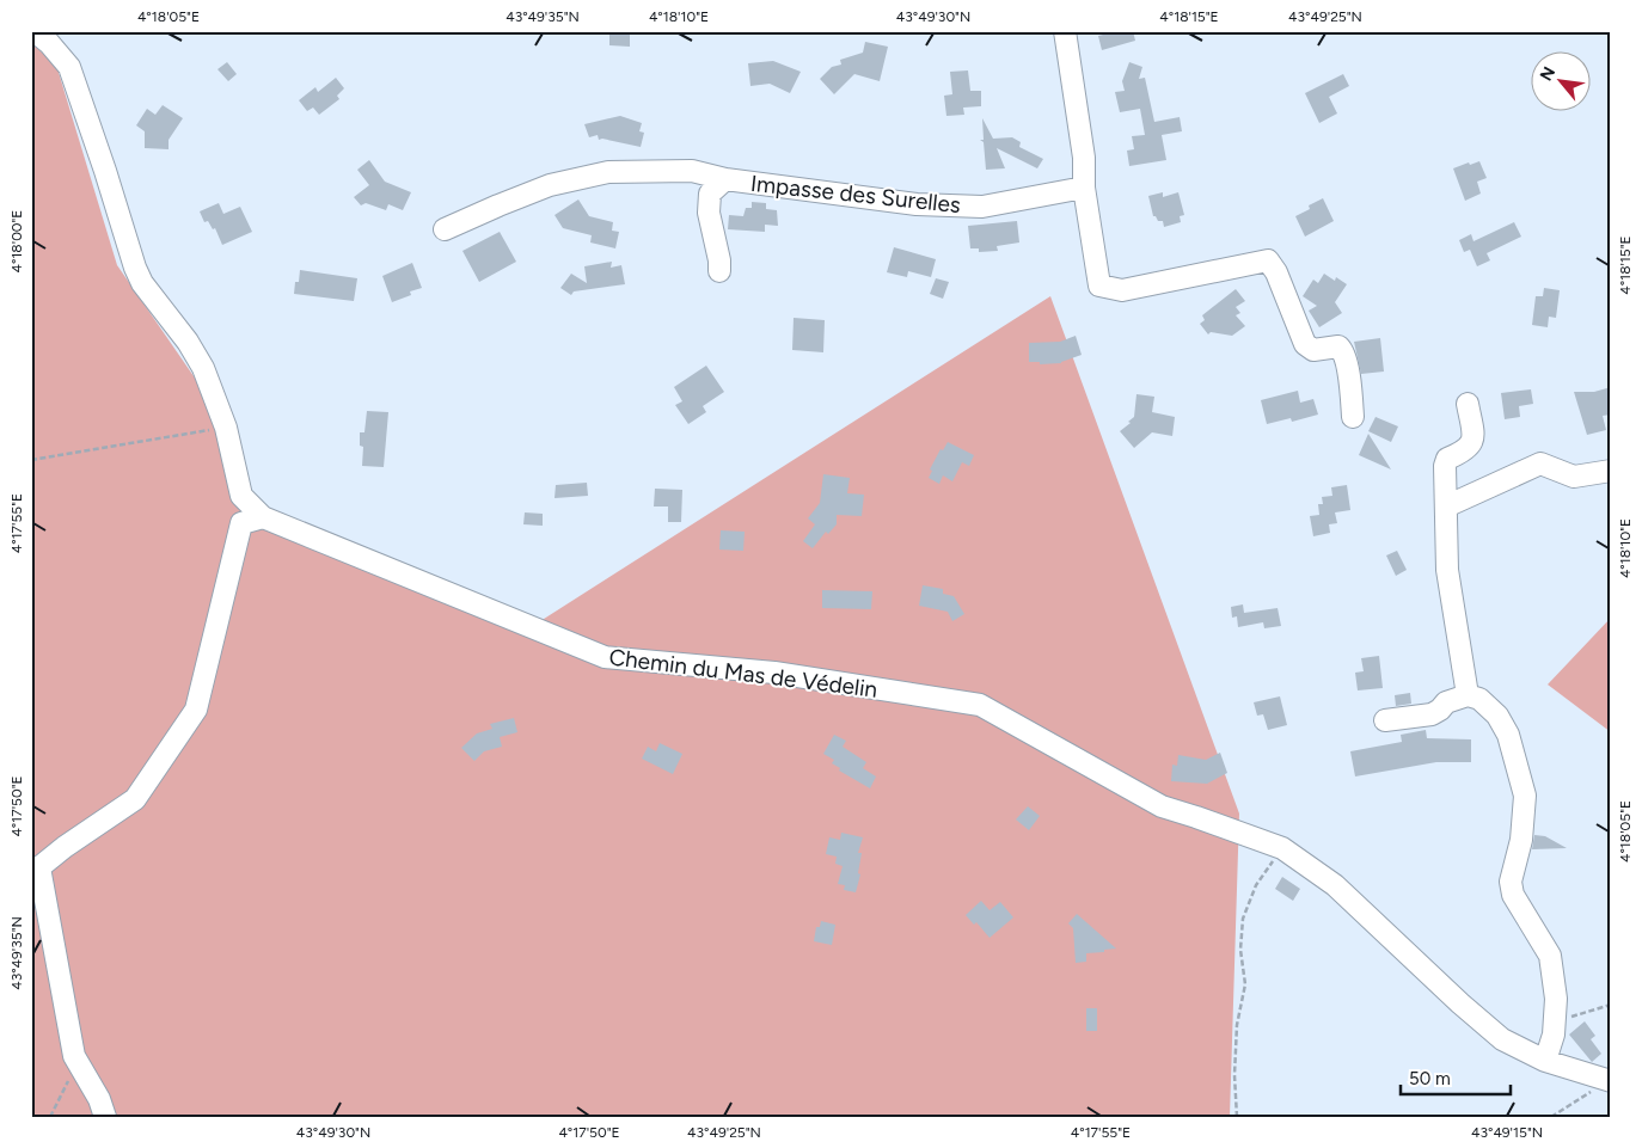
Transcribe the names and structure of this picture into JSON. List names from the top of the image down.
{
  "streets": {
    "street": ["Impasse des Surelles", "Chemin du Mas de Védelin"]
  },
  "scale_bar": "50 m",
  "north": "top left",
  "coordinates": [
    "4°18'05\"E",
    "43°49'35\"N",
    "4°18'10\"E",
    "43°49'30\"N",
    "4°18'15\"E",
    "43°49'25\"N",
    "4°18'00\"E",
    "4°17'55\"E",
    "4°17'50\"E",
    "43°49'15\"N"
  ]
}
